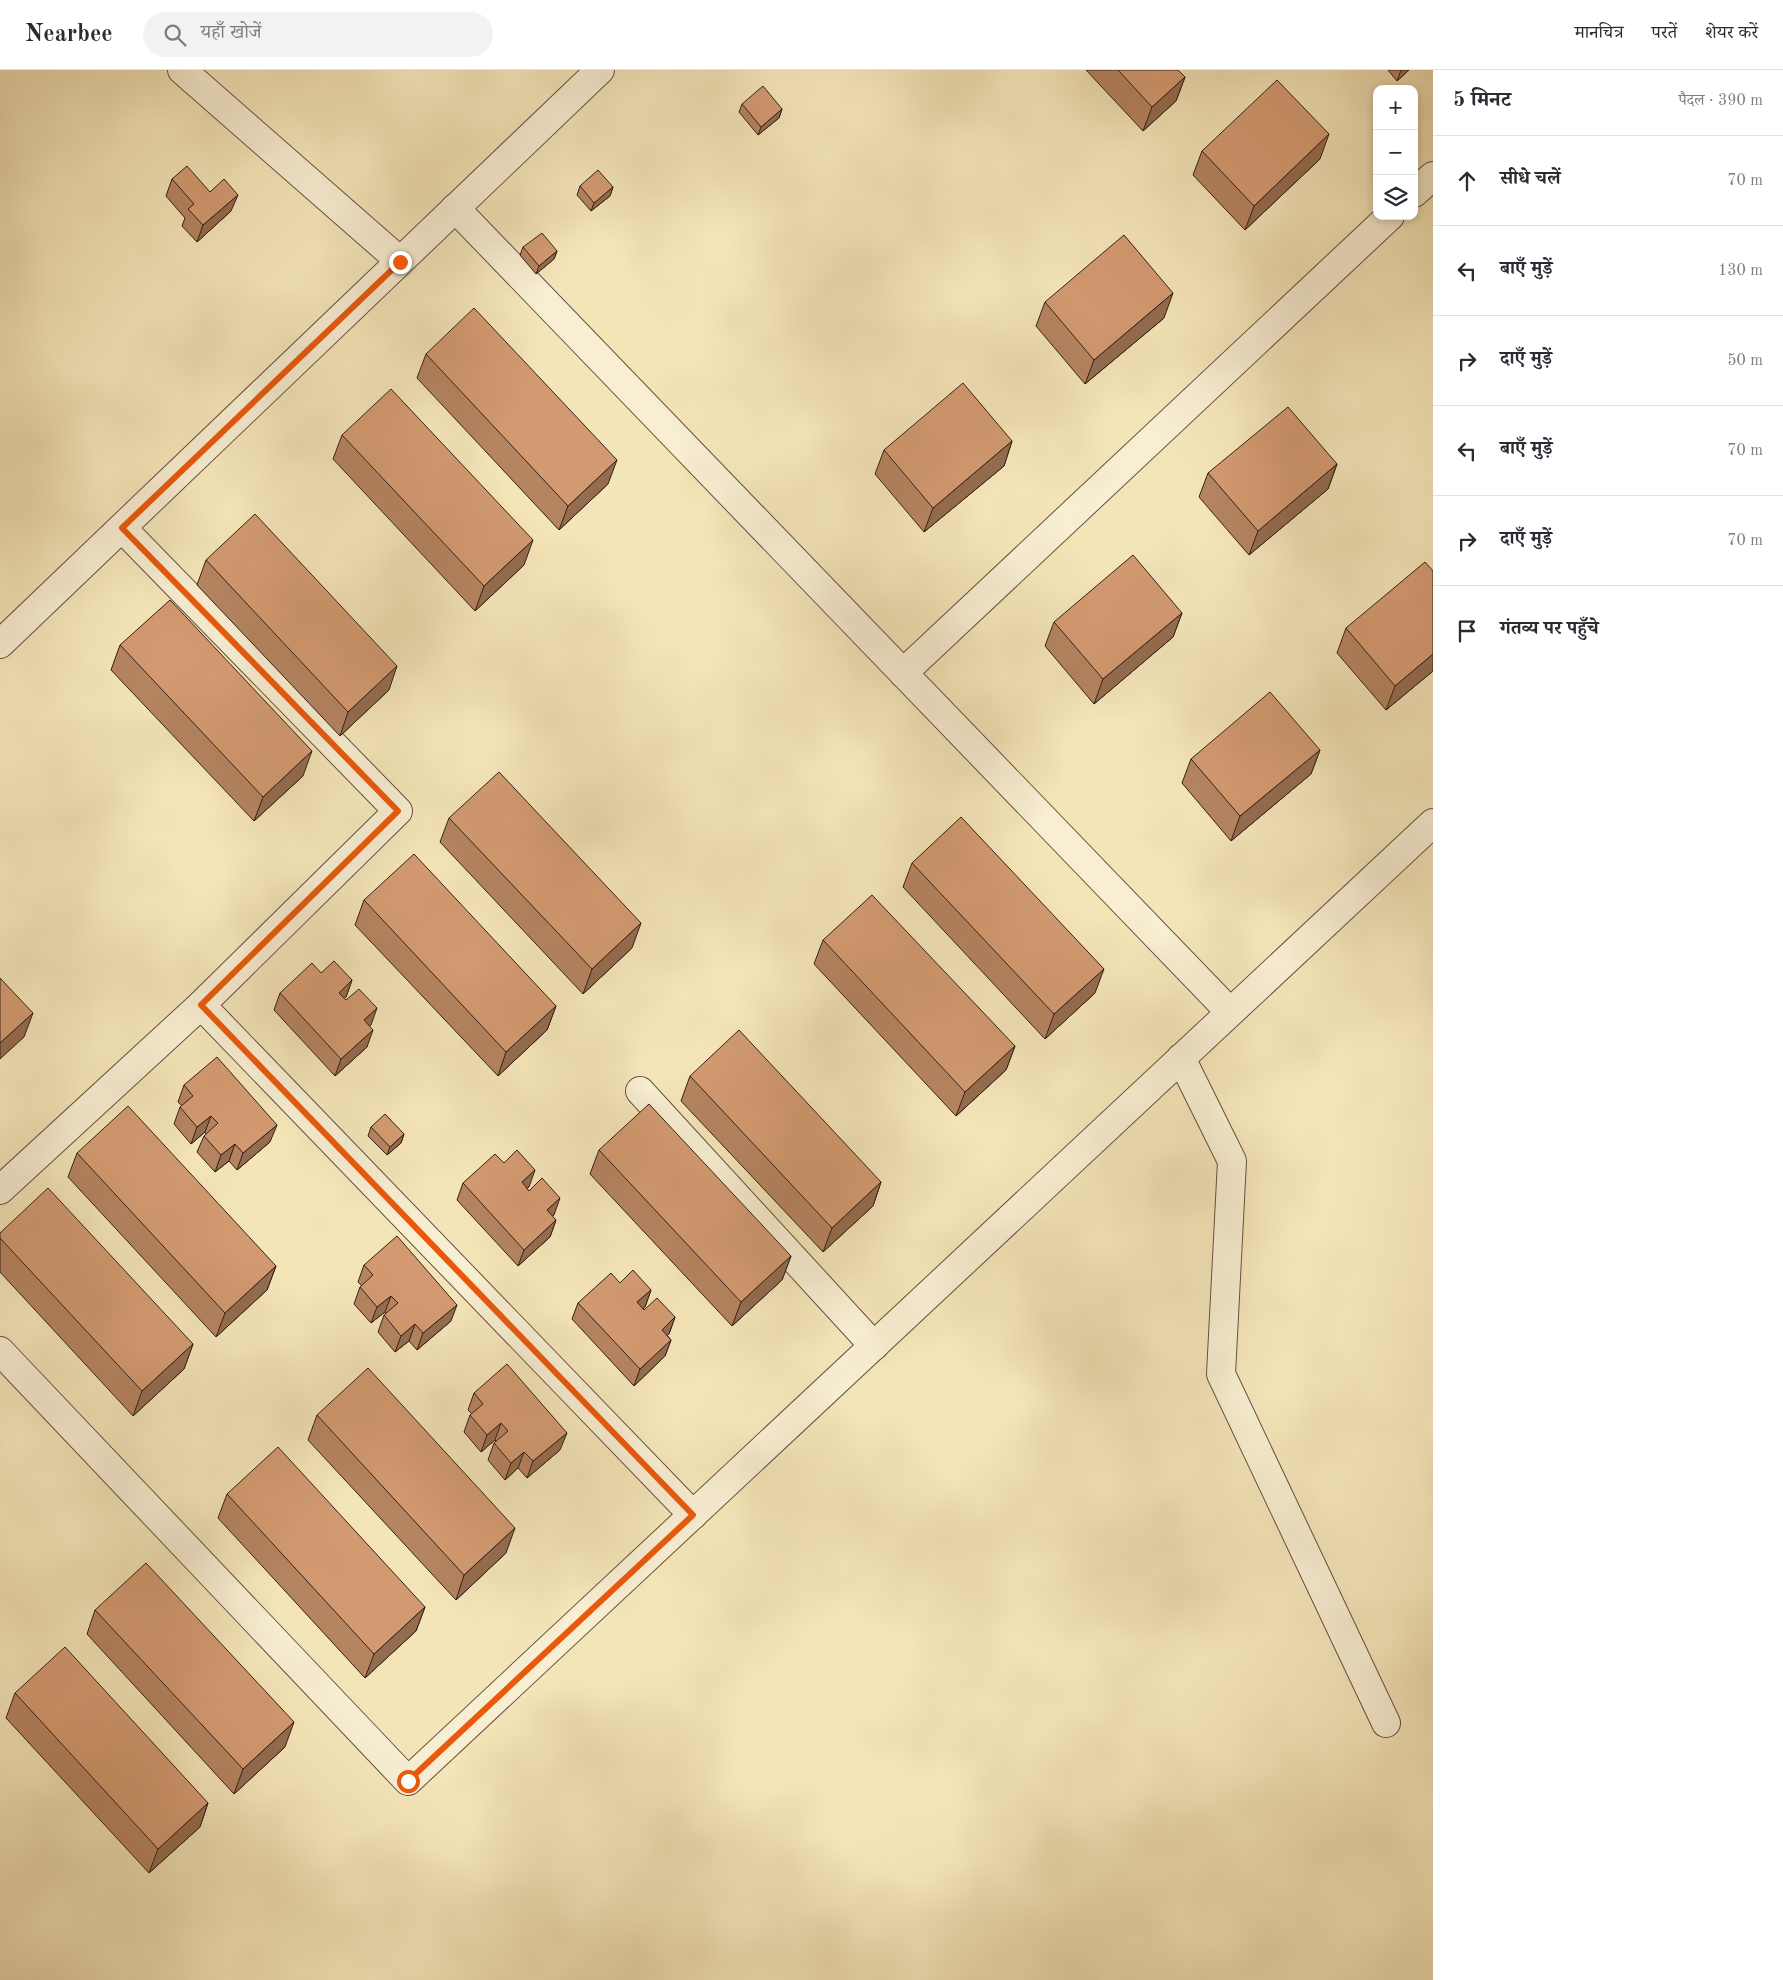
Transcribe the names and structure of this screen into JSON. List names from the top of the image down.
{
  "page": {
    "header": "Nearbee",
    "search": "यहाँ खोजें",
    "nav": ["मानचित्र", "परतें", "शेयर करें"],
    "heading": ["5 मिनट", "पैदल · 390 m"],
    "map_buttons": ["+", "−"],
    "list": [
      ["सीधे चलें", "70 m"],
      ["बाएँ मुड़ें", "130 m"],
      ["दाएँ मुड़ें", "50 m"],
      ["बाएँ मुड़ें", "70 m"],
      ["दाएँ मुड़ें", "70 m"],
      "गंतव्य पर पहुँचे"
    ]
  }
}
